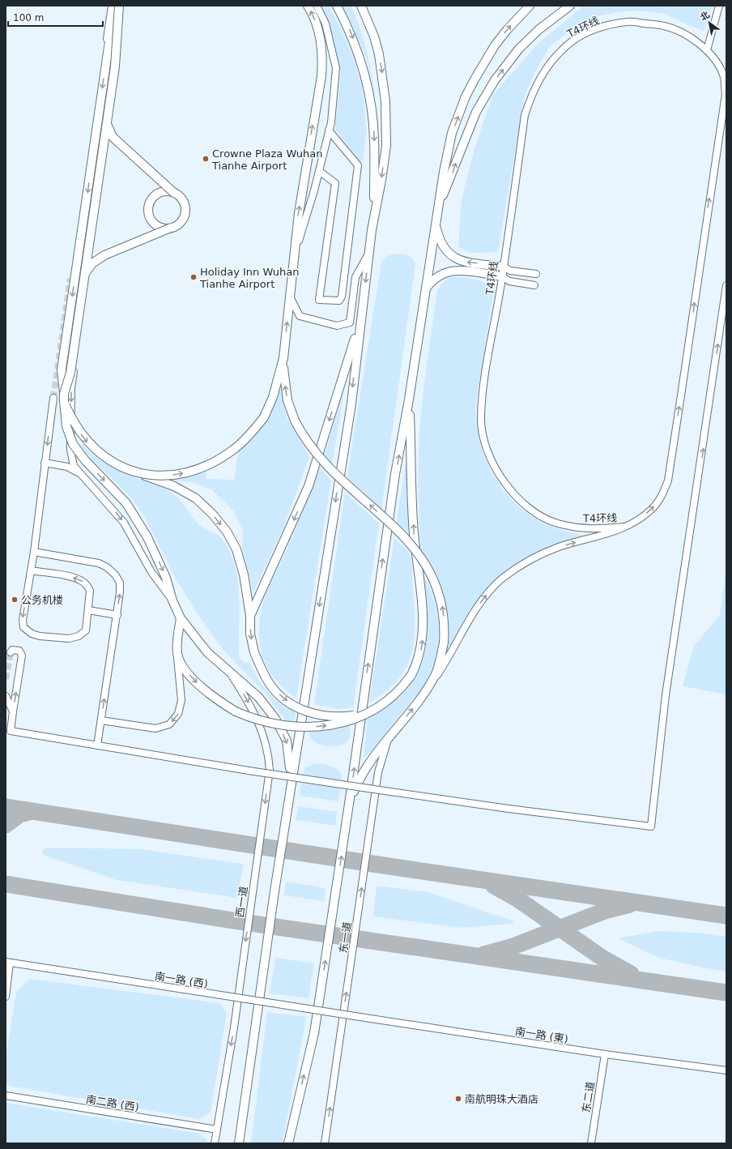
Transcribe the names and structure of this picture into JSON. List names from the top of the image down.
{
  "streets": {
    "street": [
      "T4环线",
      "西一道",
      "东一道",
      "南一路 (西)",
      "南一路 (東)",
      "东二道",
      "南二路 (西)"
    ]
  },
  "crossings": [
    ["西一道", "南二路 (西)"],
    ["南一路 (西)", "南一路 (東)"],
    ["南一路 (東)", "东二道"]
  ],
  "one_way": ["T4环线", "西一道", "东一道"],
  "places": [
    "Crowne Plaza Wuhan Tianhe Airport",
    "Holiday Inn Wuhan Tianhe Airport",
    "公务机楼",
    "南航明珠大酒店"
  ],
  "scale_bar": "100 m",
  "north": "top left"
}
